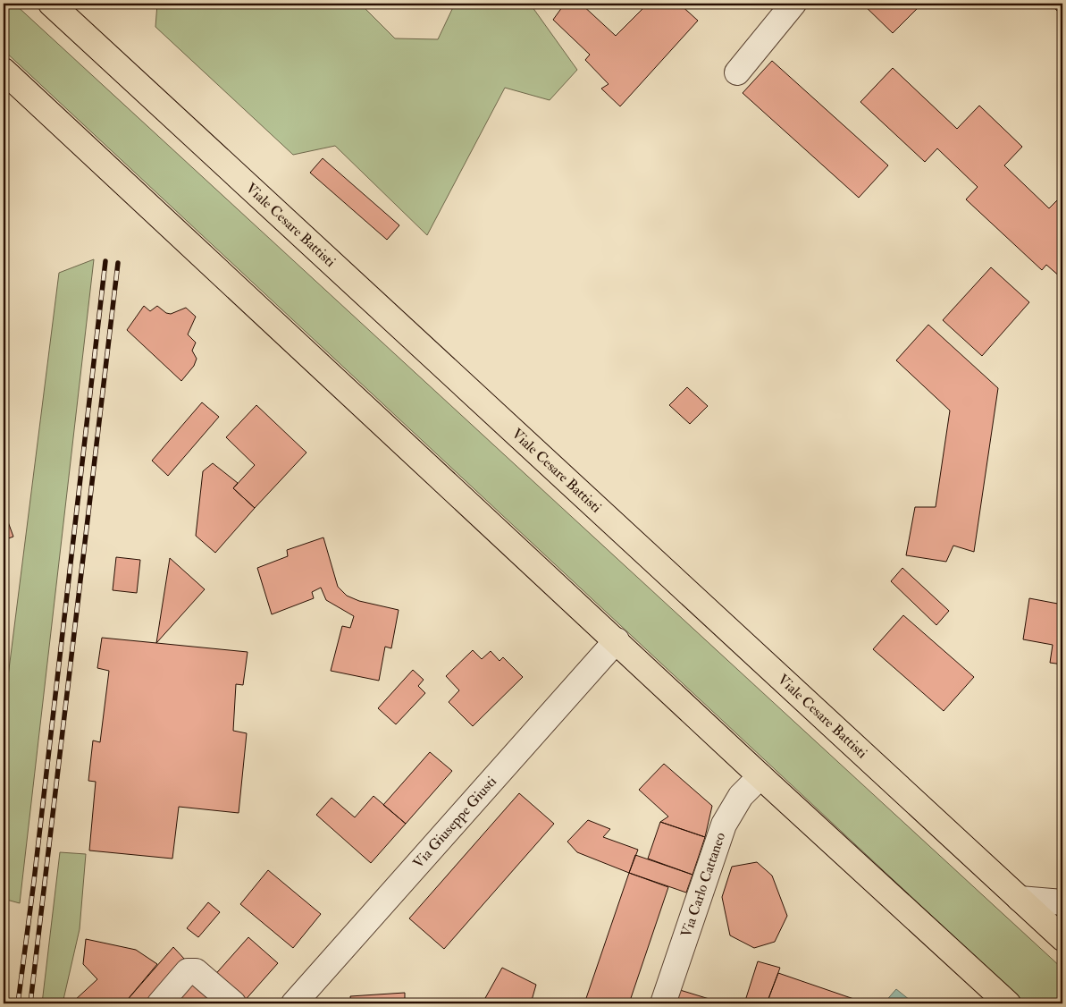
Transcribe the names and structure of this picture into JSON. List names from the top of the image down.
{
  "streets": {
    "main road": ["Viale Cesare Battisti"],
    "street": ["Via Giuseppe Giusti", "Via Carlo Cattaneo"]
  }
}
